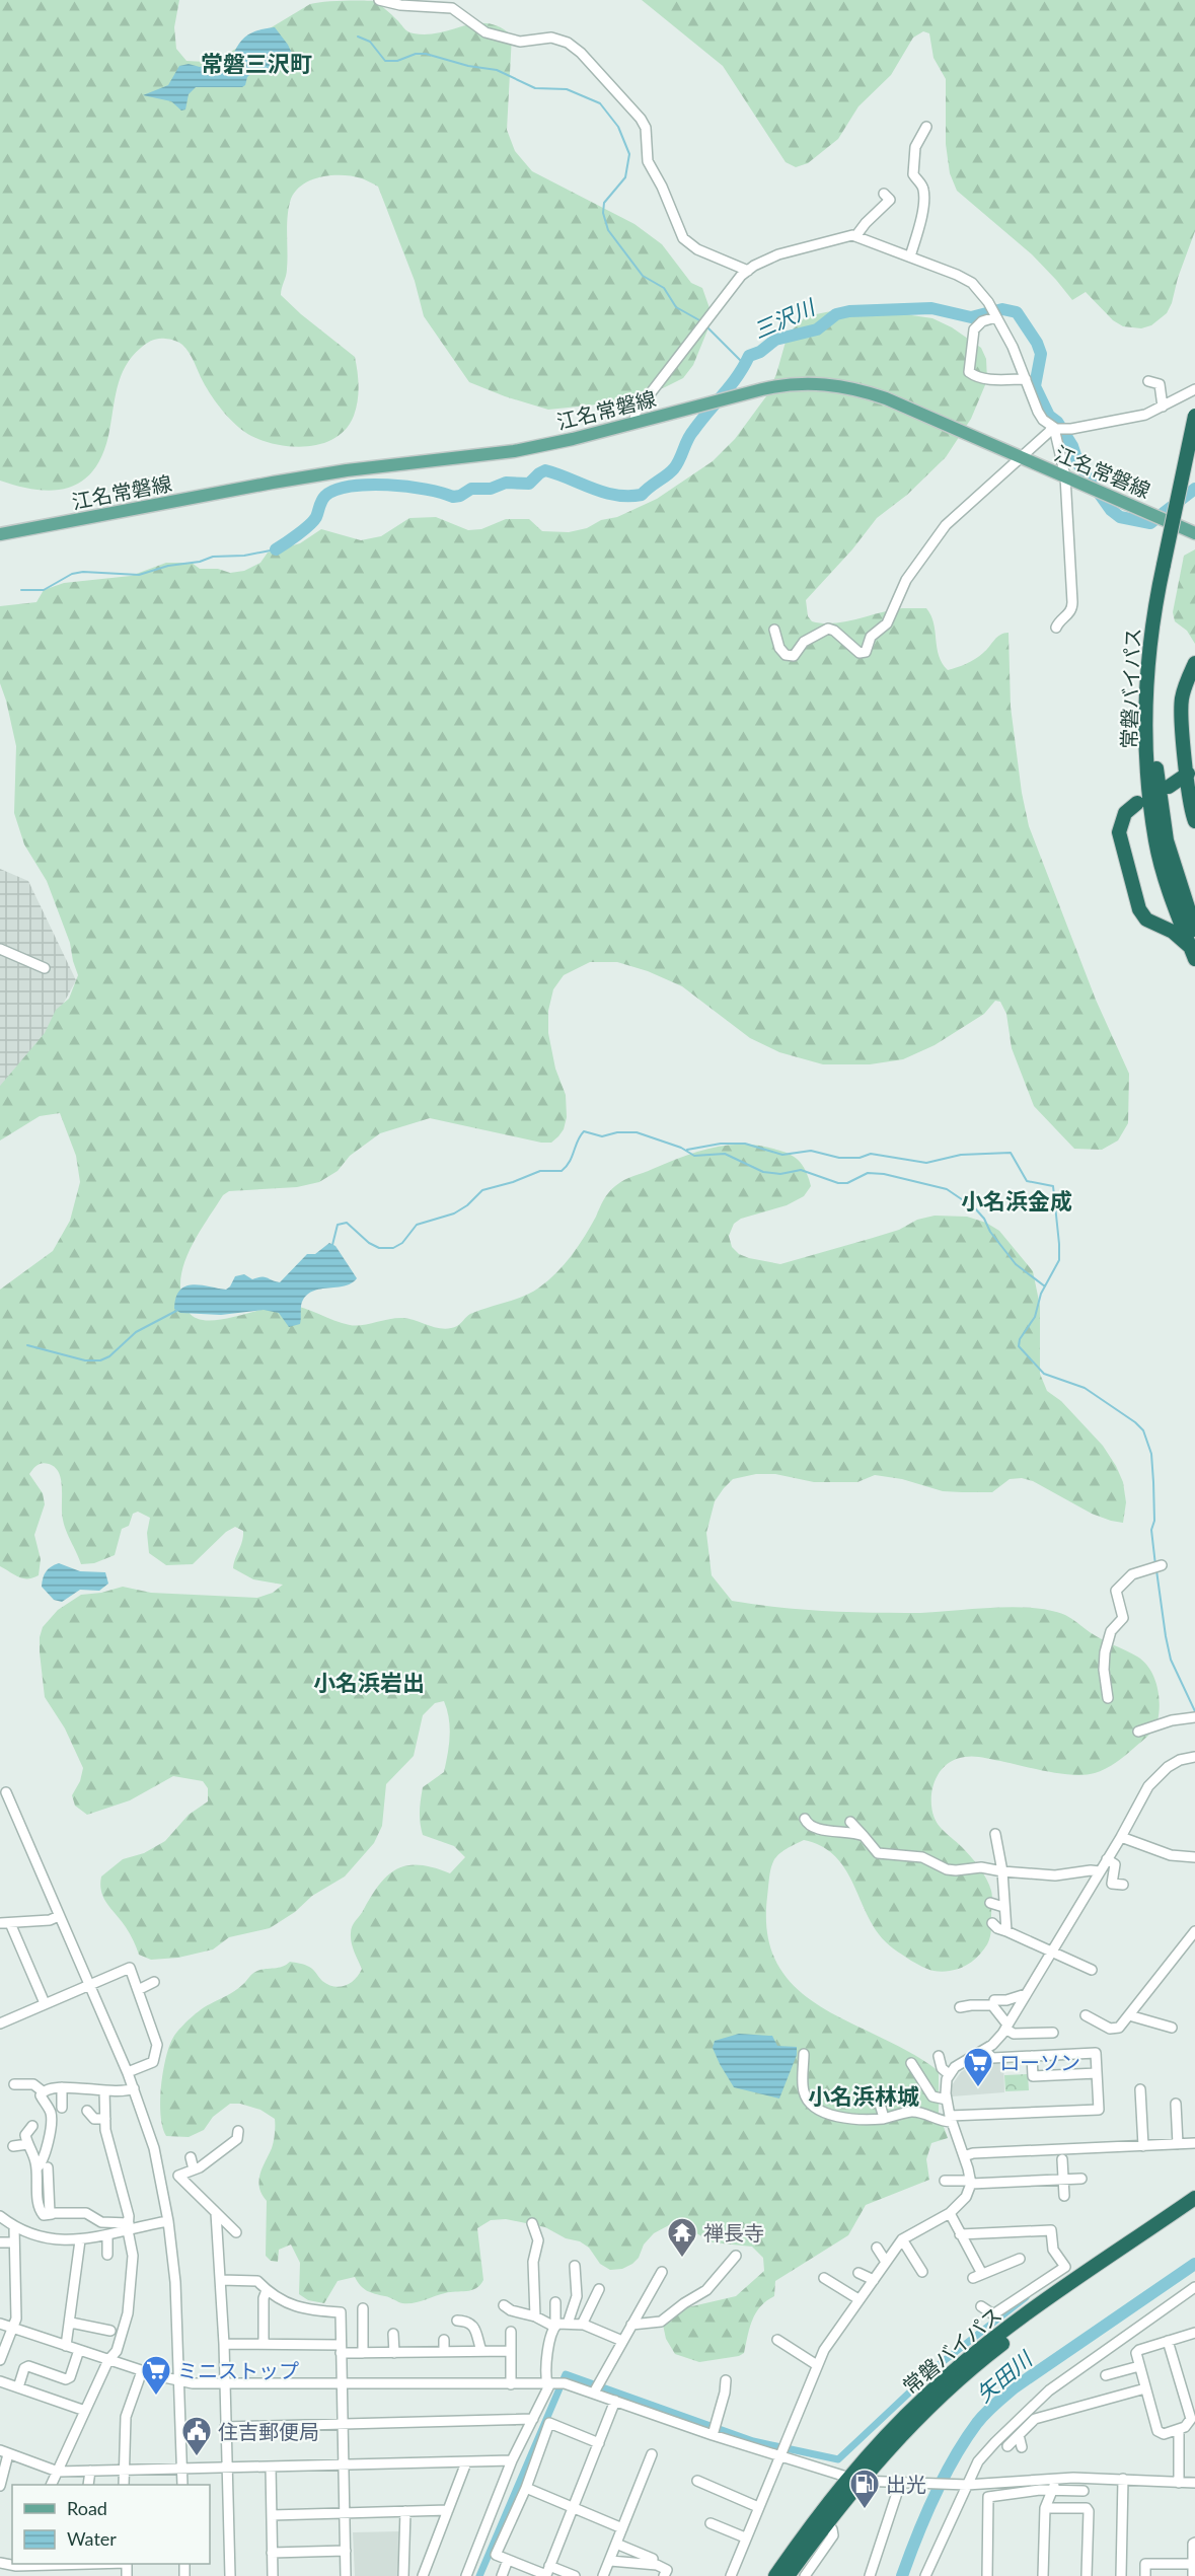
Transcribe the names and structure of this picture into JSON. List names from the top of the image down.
{
  "streets": {
    "highway": ["常磐バイパス"],
    "main road": ["江名常磐線"]
  },
  "districts": [
    "常磐三沢町",
    "小名浜金成",
    "小名浜岩出",
    "小名浜林城"
  ],
  "water": ["三沢川", "矢田川"],
  "places": {
    "supermarket": ["ローソン", "ミニストップ"],
    "temple": ["禅長寺"],
    "public building": ["住吉郵便局"],
    "fuel station": ["出光"]
  },
  "legend": ["Road", "Water"]
}
